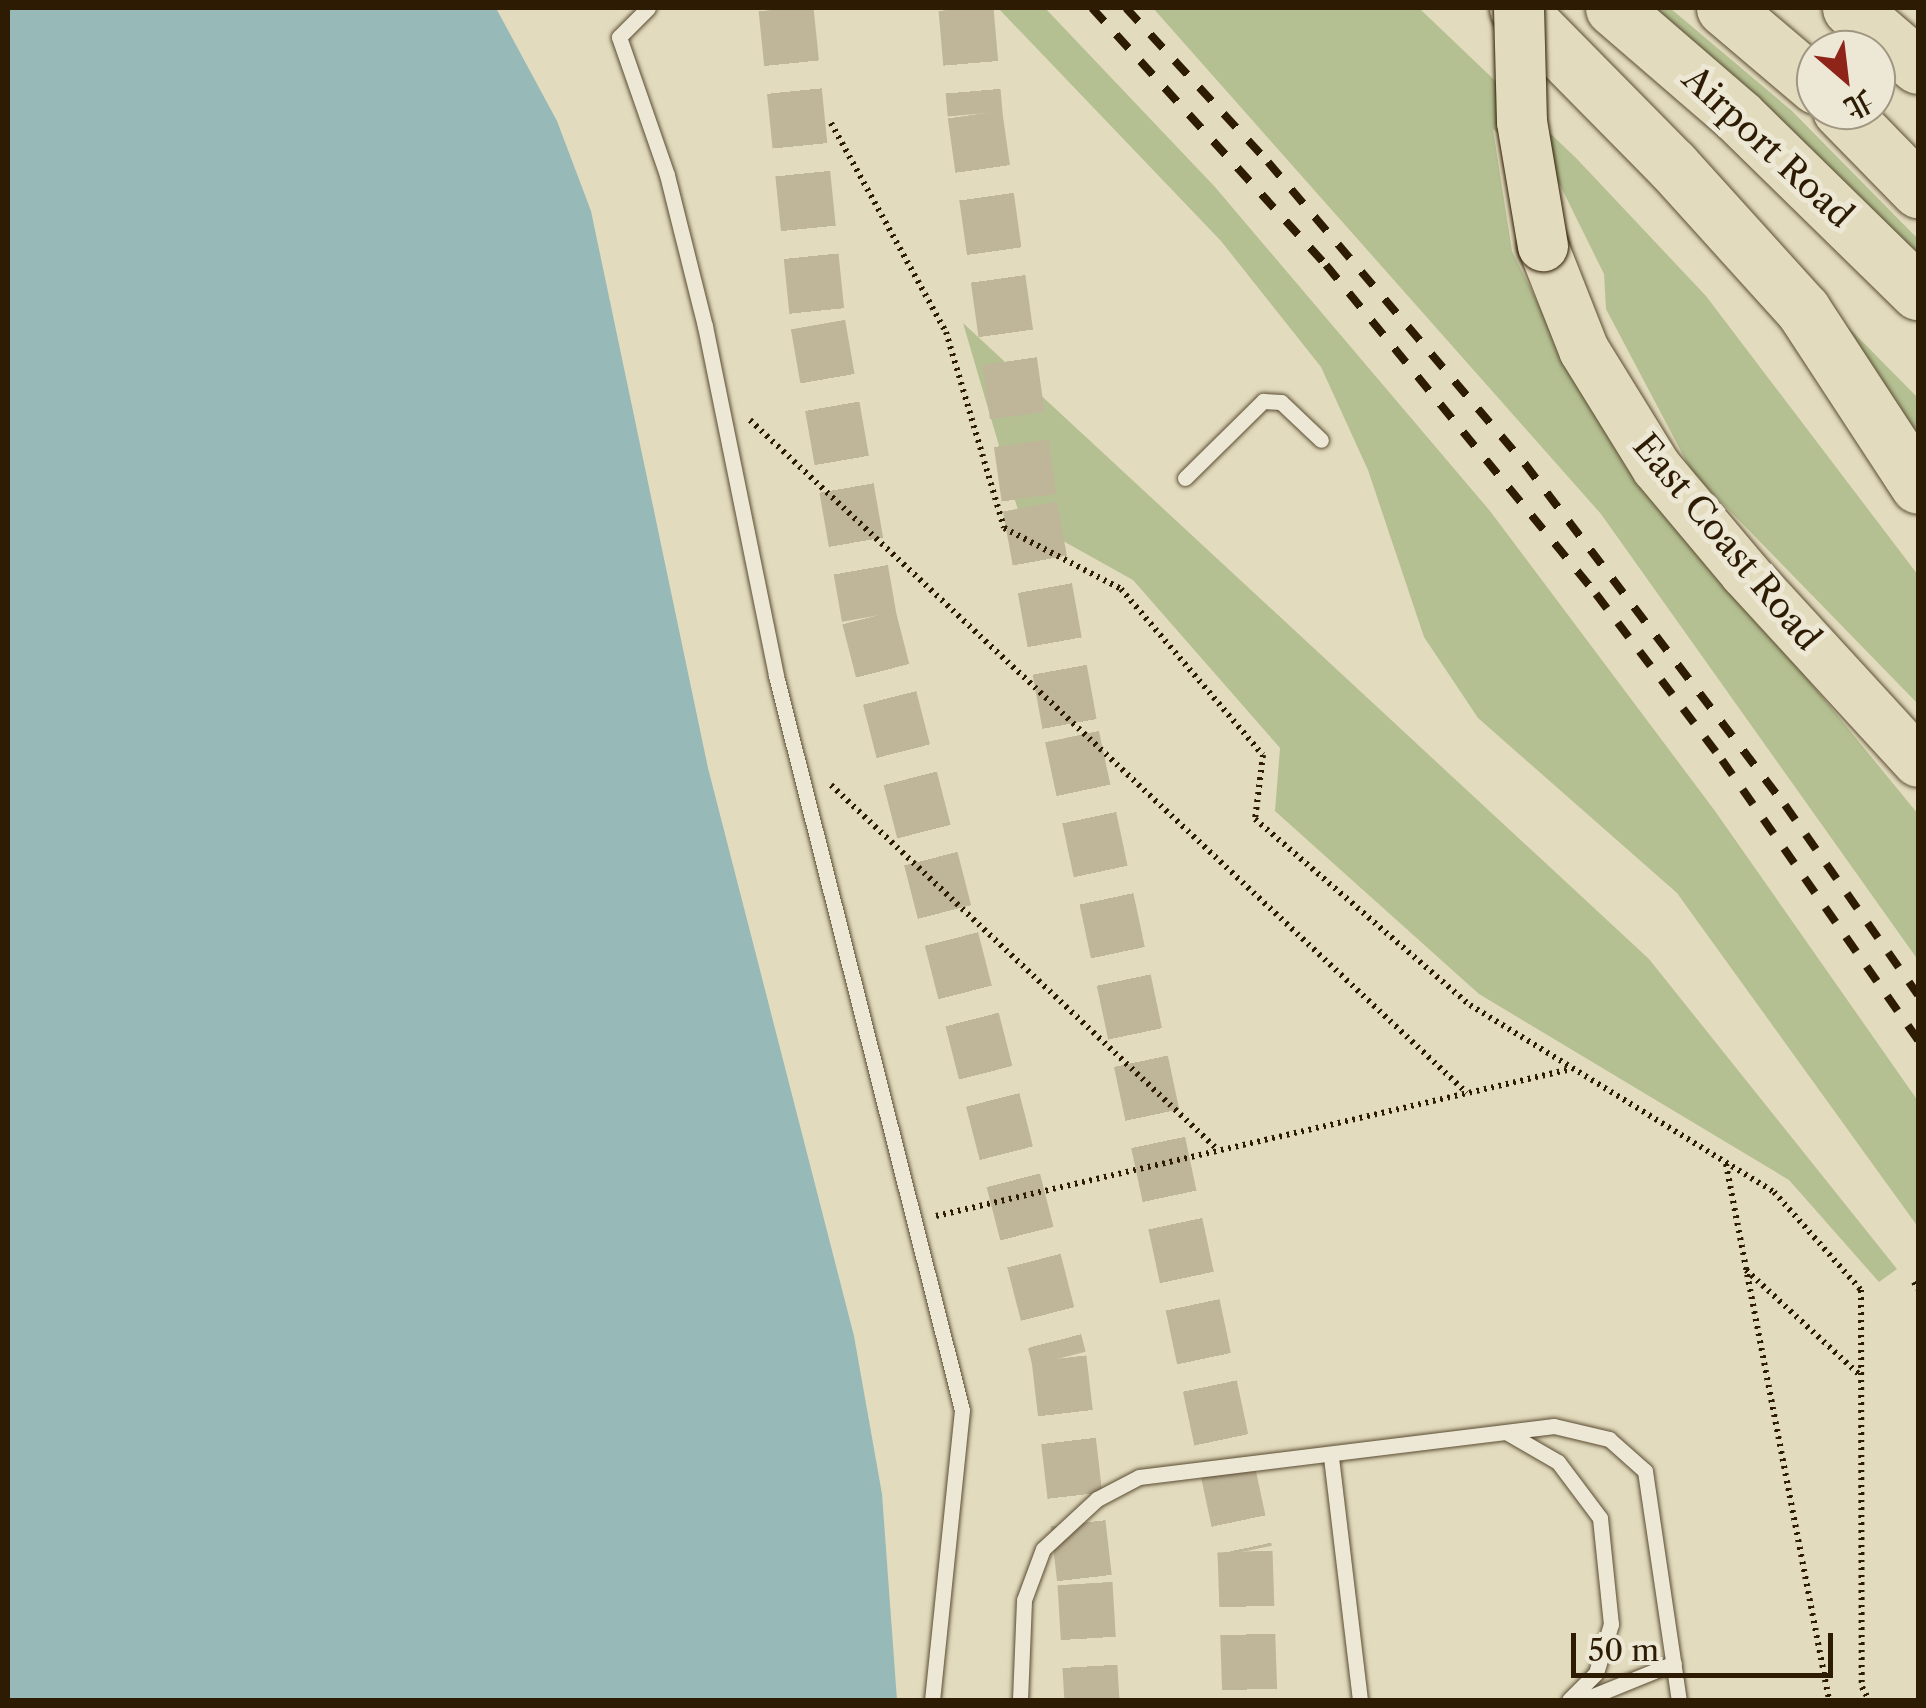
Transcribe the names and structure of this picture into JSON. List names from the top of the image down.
{
  "streets": {
    "highway": ["Airport Road"],
    "main road": ["East Coast Road"]
  },
  "scale_bar": "50 m",
  "north": "bottom right"
}
